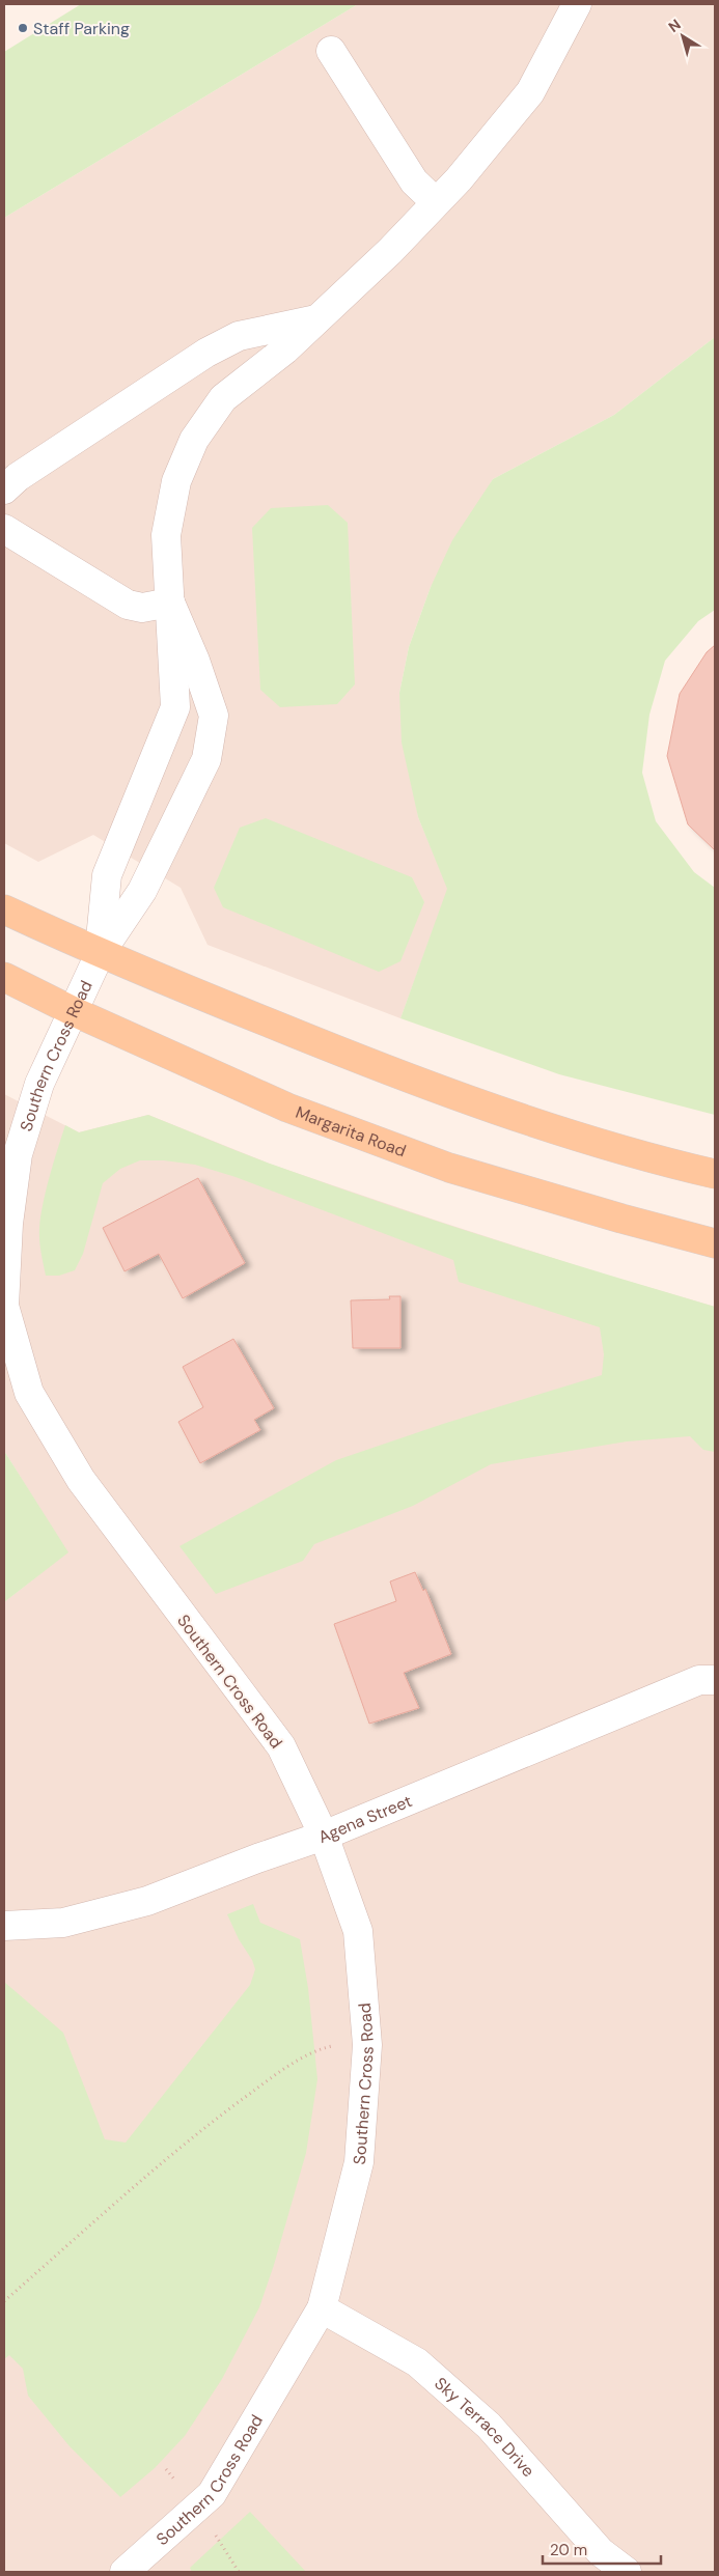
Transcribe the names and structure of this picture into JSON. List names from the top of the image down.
{
  "streets": {
    "main road": ["Margarita Road"],
    "street": ["Southern Cross Road", "Agena Street", "Sky Terrace Drive"]
  },
  "crossings": [
    ["Southern Cross Road", "Margarita Road"],
    ["Southern Cross Road", "Agena Street"],
    ["Southern Cross Road", "Sky Terrace Drive"]
  ],
  "places": ["Staff Parking"],
  "scale_bar": "20 m",
  "north": "top left"
}
